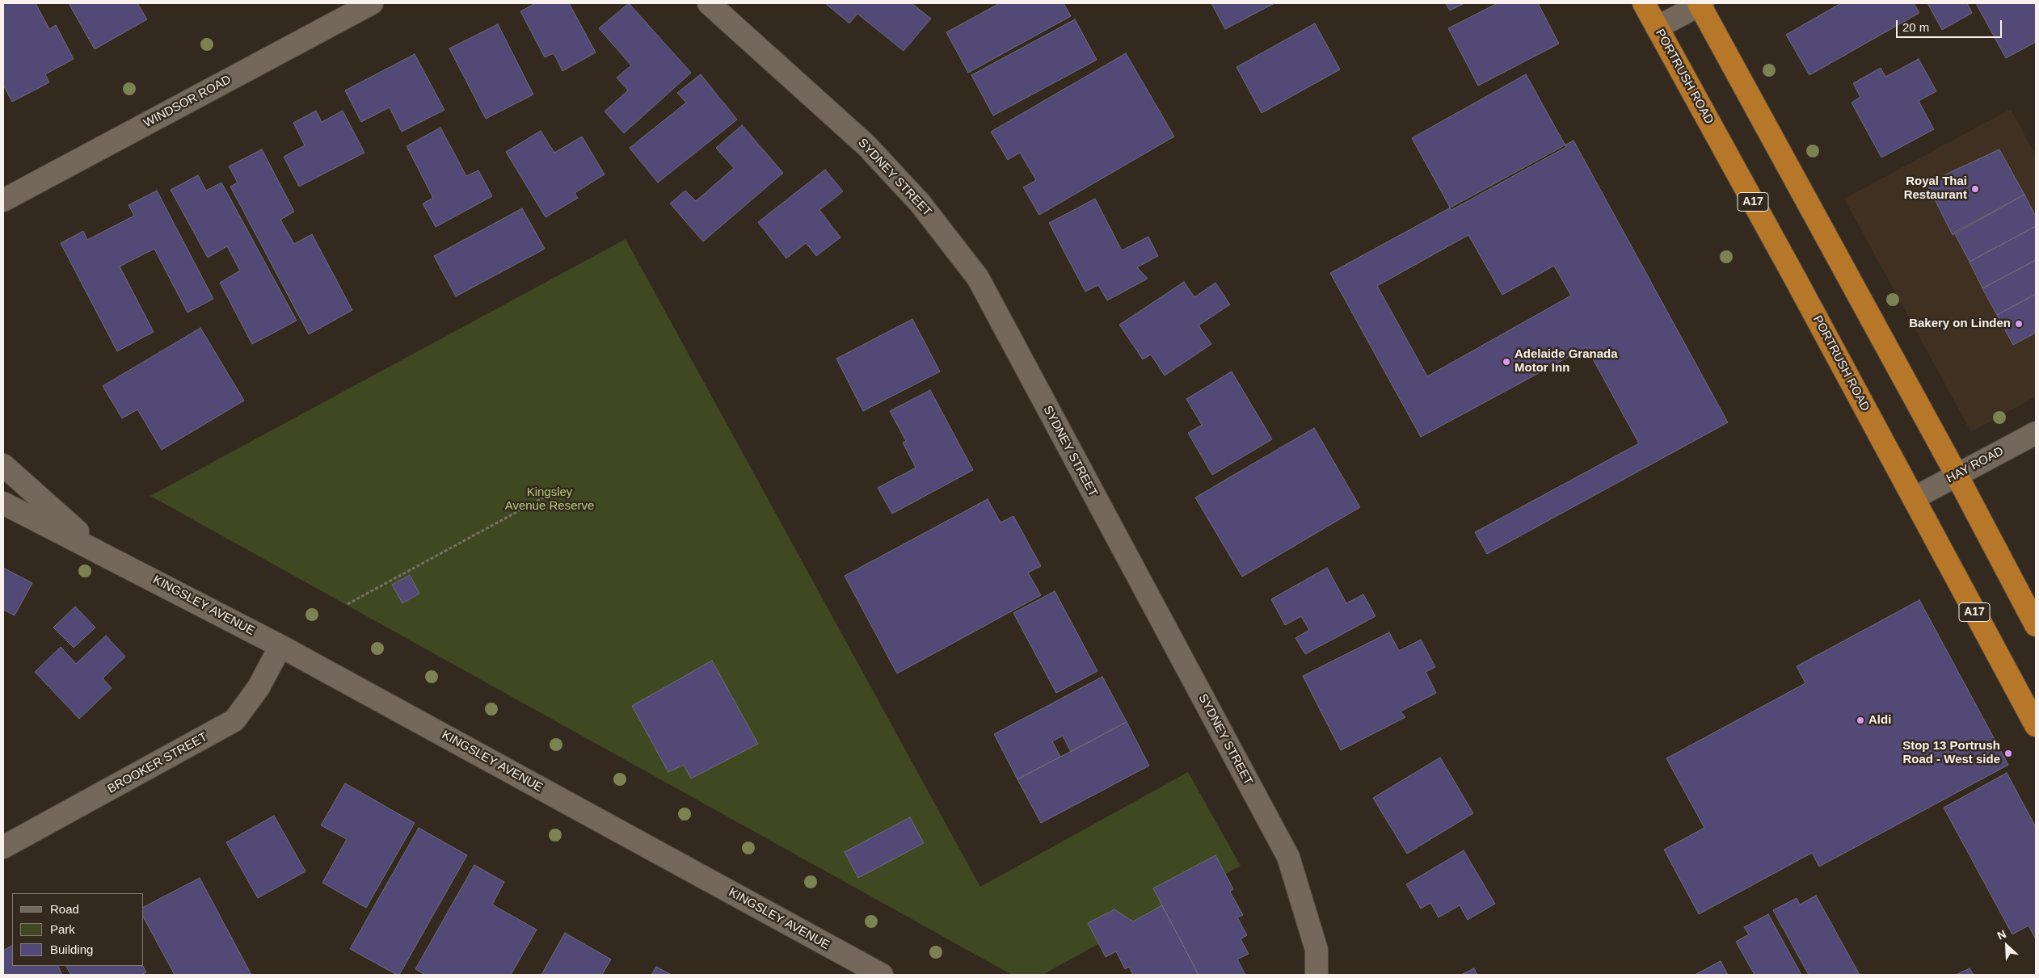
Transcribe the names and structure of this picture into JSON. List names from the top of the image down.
{
  "streets": {
    "highway": ["PORTRUSH ROAD", "A17"],
    "street": [
      "WINDSOR ROAD",
      "SYDNEY STREET",
      "HAY ROAD",
      "KINGSLEY AVENUE",
      "BROOKER STREET"
    ]
  },
  "crossings": [
    ["PORTRUSH ROAD", "HAY ROAD"],
    ["KINGSLEY AVENUE", "BROOKER STREET"]
  ],
  "parks": ["Kingsley Avenue Reserve"],
  "places": [
    "Royal Thai Restaurant",
    "Bakery on Linden",
    "Adelaide Granada Motor Inn",
    "Aldi",
    "Stop 13 Portrush Road - West side"
  ],
  "legend": ["Road", "Park", "Building"],
  "scale_bar": "20 m",
  "north": "top left"
}
